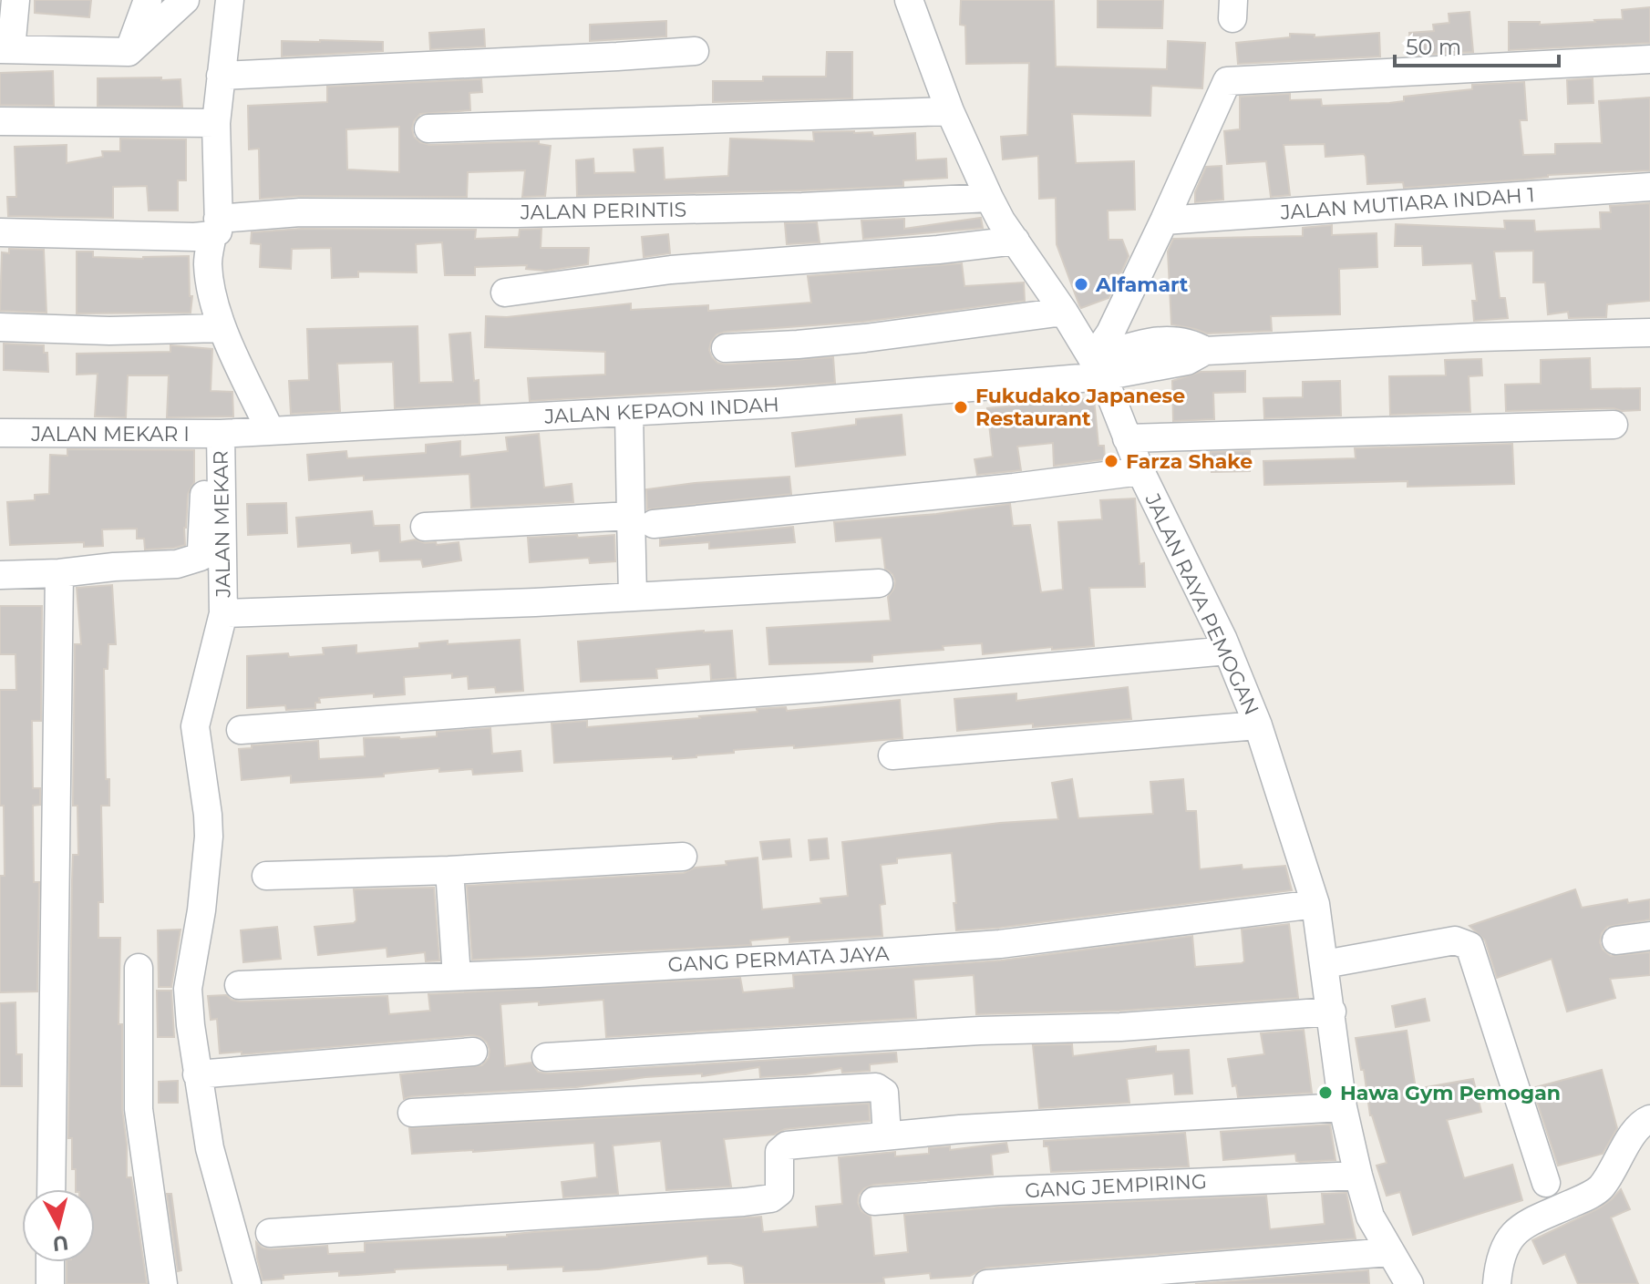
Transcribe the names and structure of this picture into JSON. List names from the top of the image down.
{
  "streets": {
    "street": [
      "JALAN MUTIARA INDAH 1",
      "JALAN PERINTIS",
      "JALAN KEPAON INDAH",
      "JALAN MEKAR I",
      "JALAN MEKAR",
      "JALAN RAYA PEMOGAN",
      "GANG PERMATA JAYA",
      "GANG JEMPIRING"
    ]
  },
  "crossings": [
    ["JALAN PERINTIS", "JALAN RAYA PEMOGAN"],
    ["JALAN KEPAON INDAH", "JALAN MEKAR I"],
    ["JALAN KEPAON INDAH", "JALAN MEKAR"],
    ["JALAN KEPAON INDAH", "JALAN RAYA PEMOGAN"],
    ["JALAN MEKAR I", "JALAN MEKAR"],
    ["JALAN RAYA PEMOGAN", "GANG PERMATA JAYA"],
    ["JALAN RAYA PEMOGAN", "GANG JEMPIRING"]
  ],
  "places": [
    "Alfamart",
    "Fukudako Japanese Restaurant",
    "Farza Shake",
    "Hawa Gym Pemogan"
  ],
  "scale_bar": "50 m",
  "north": "bottom"
}
